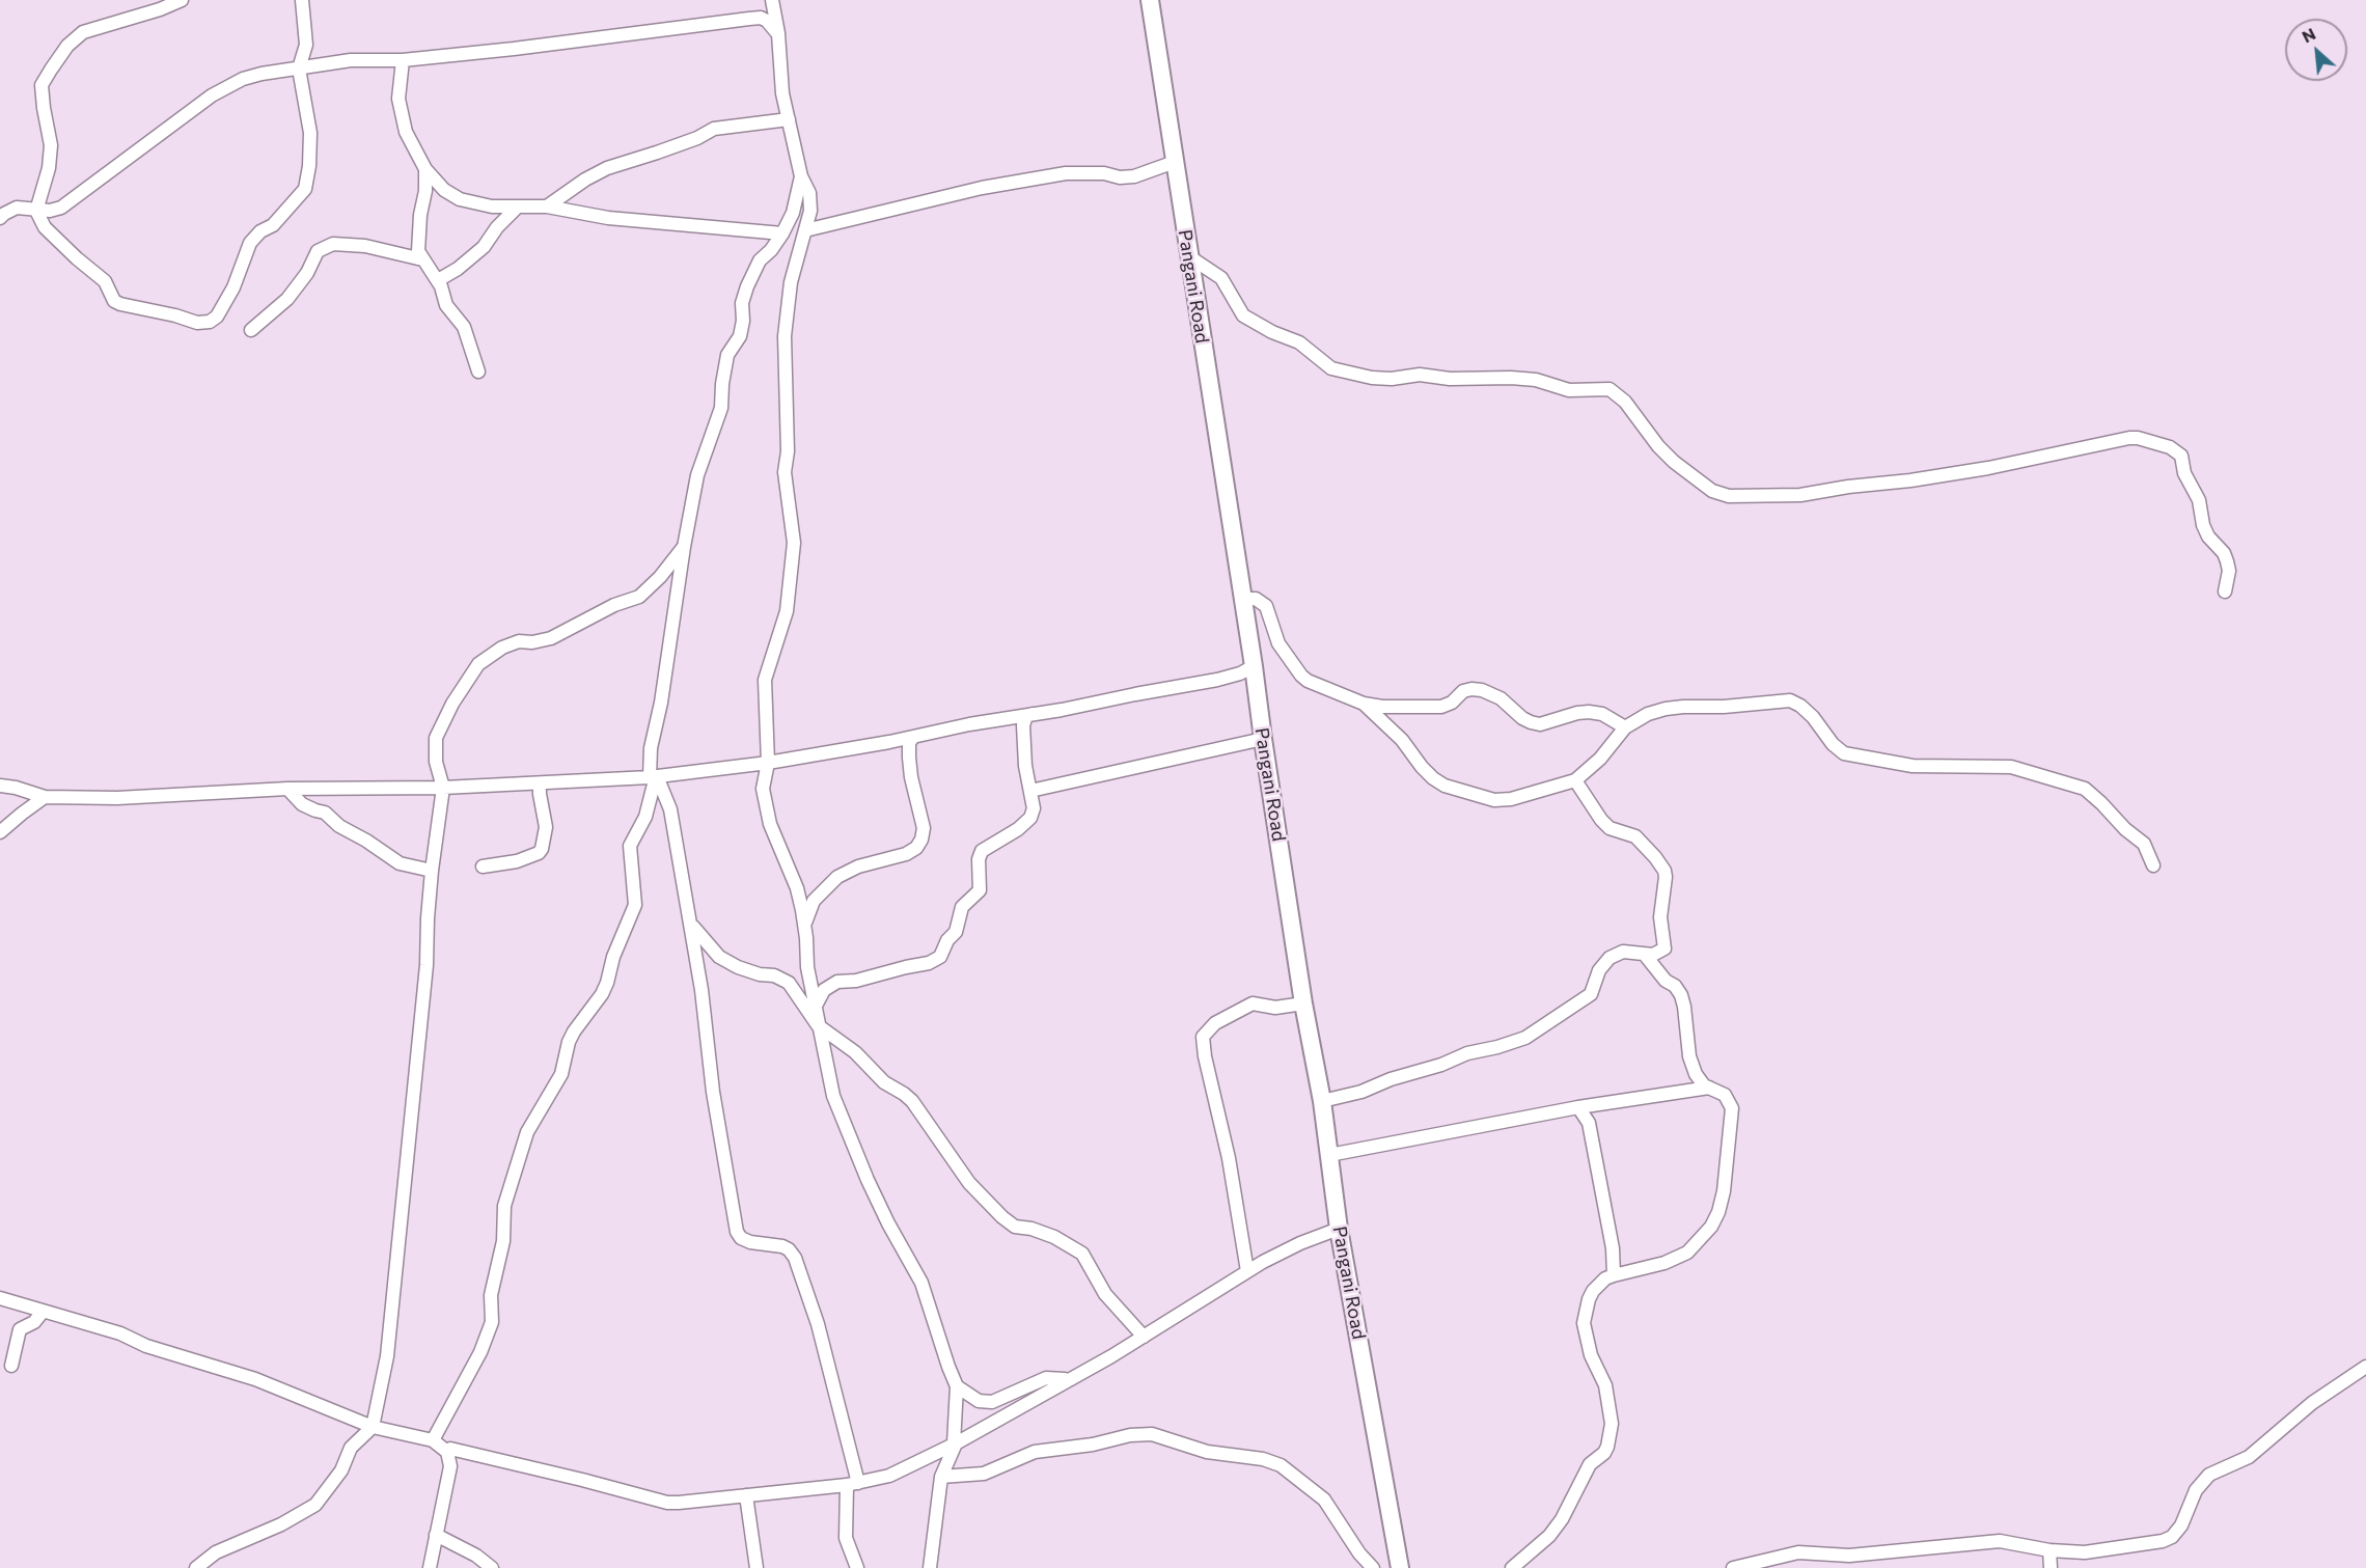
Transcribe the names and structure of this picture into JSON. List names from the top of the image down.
{
  "streets": {
    "main road": ["Pangani Road"]
  },
  "north": "top left"
}
